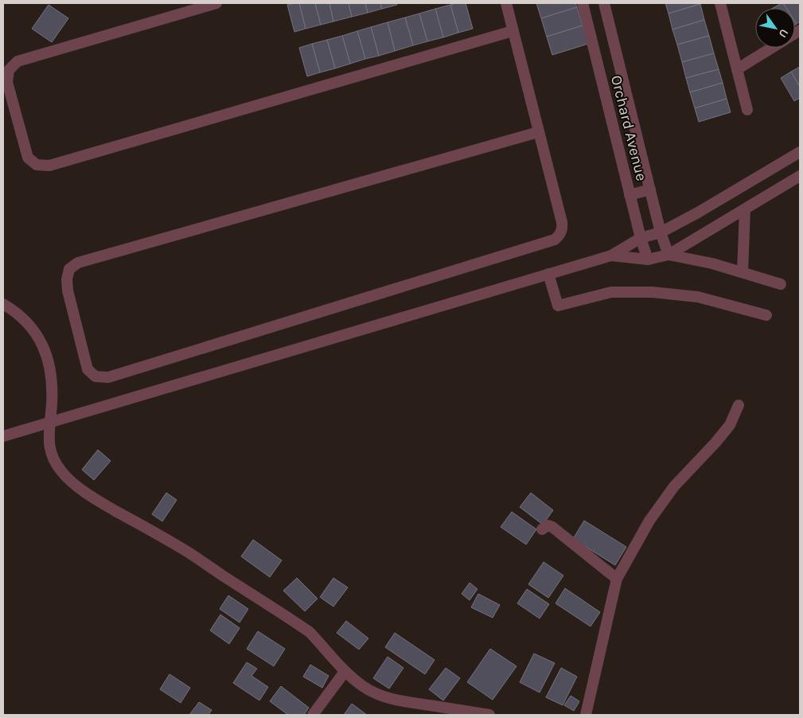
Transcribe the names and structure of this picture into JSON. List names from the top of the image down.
{
  "streets": {
    "street": ["Orchard Avenue"]
  },
  "north": "bottom right"
}
